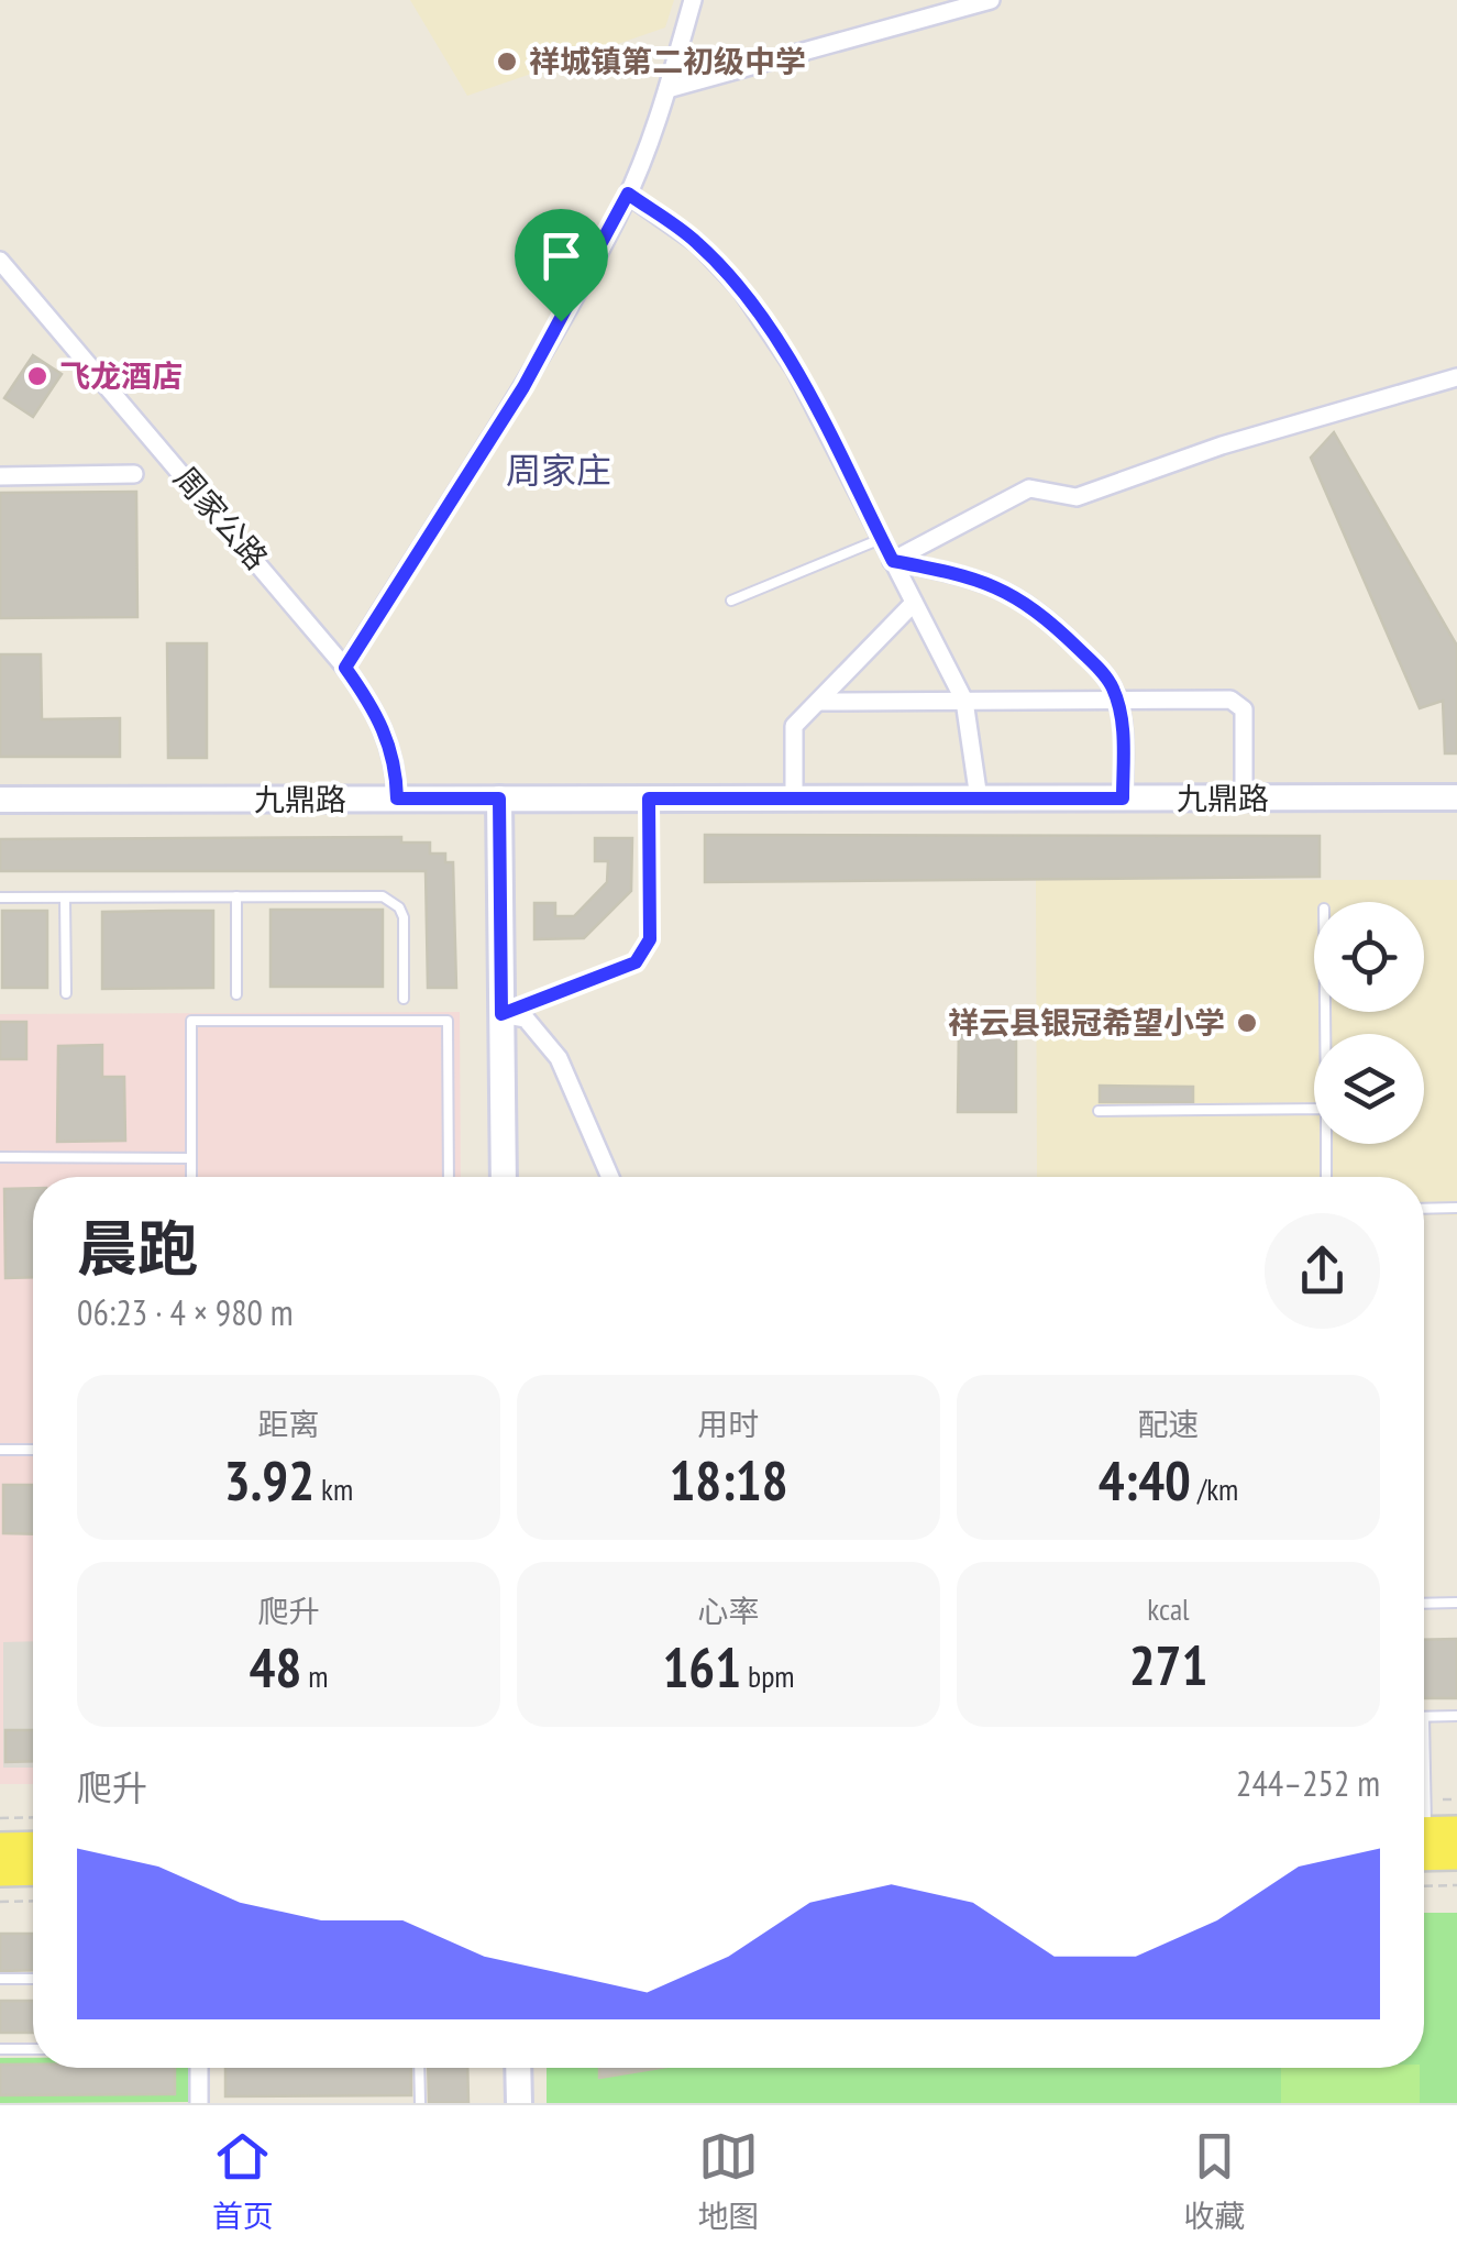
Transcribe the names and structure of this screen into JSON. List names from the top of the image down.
{
  "streets": {
    "street": ["周家公路", "九鼎路"]
  },
  "crossings": [
    ["周家公路", "九鼎路"]
  ],
  "districts": ["周家庄"],
  "places": ["祥城镇第二初级中学", "飞龙酒店", "祥云县银冠希望小学"],
  "page": {
    "heading": ["晨跑", "06:23 · 4 × 980 m"],
    "stats": [
      ["距离", "3.92 km"],
      ["用时", "18:18"],
      ["配速", "4:40 /km"],
      ["爬升", "48 m"],
      ["心率", "161 bpm"],
      ["kcal", "271"]
    ],
    "chart": ["爬升", "244–252 m"],
    "tabs": ["首页", "地图", "收藏"]
  }
}
